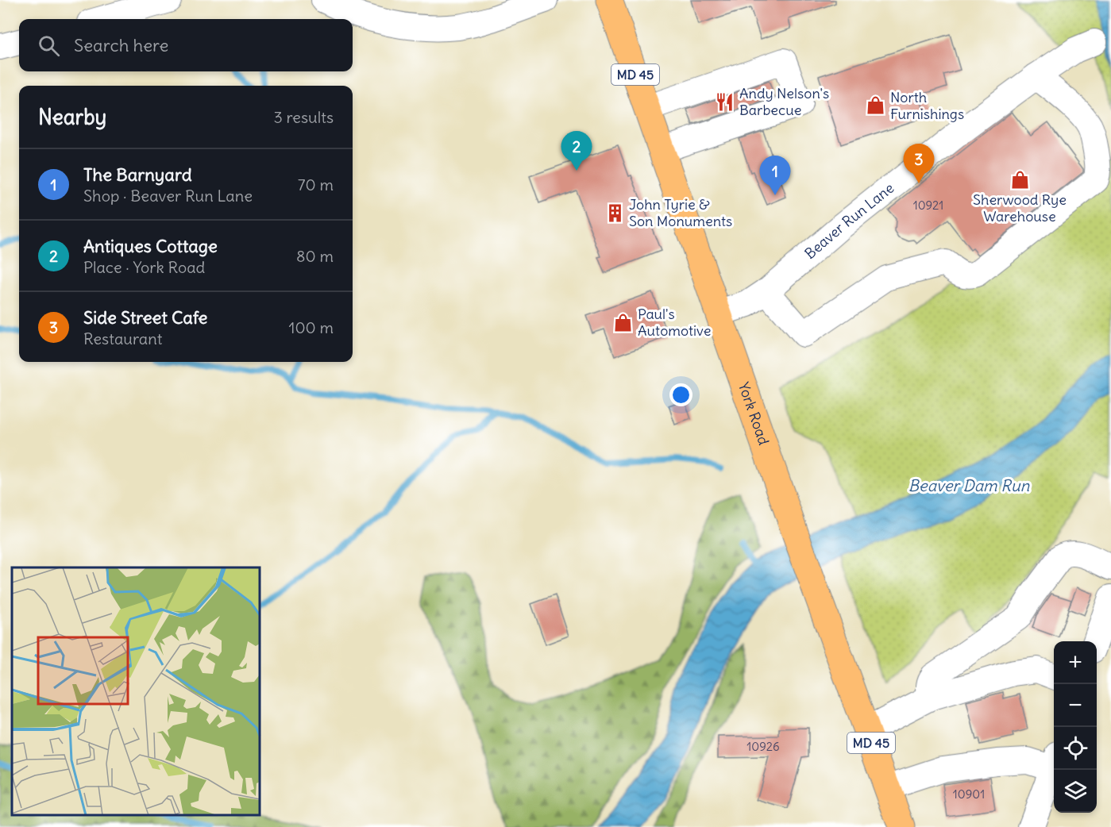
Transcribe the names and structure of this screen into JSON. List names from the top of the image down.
{
  "streets": {
    "main road": ["MD 45", "York Road"],
    "street": ["Beaver Run Lane"]
  },
  "crossings": [
    ["Beaver Run Lane", "York Road"]
  ],
  "water": ["Beaver Dam Run"],
  "places": {
    "restaurant": ["Andy Nelson's Barbecue"],
    "shop": ["North Furnishings", "Sherwood Rye Warehouse", "Paul's Automotive"],
    "building": ["John Tyrie & Son Monuments"]
  },
  "house_numbers": ["10921", "10926", "10901"],
  "page": {
    "search": "Search here",
    "heading": ["Nearby", "3 results"],
    "pins": ["2", "3", "1"],
    "list": [
      {
        "mark": "1",
        "name": "The Barnyard",
        "note": "Shop · Beaver Run Lane",
        "value": "70 m"
      },
      {
        "mark": "2",
        "name": "Antiques Cottage",
        "note": "Place · York Road",
        "value": "80 m"
      },
      {
        "mark": "3",
        "name": "Side Street Cafe",
        "note": "Restaurant",
        "value": "100 m"
      }
    ],
    "map_buttons": ["+", "−"]
  }
}
